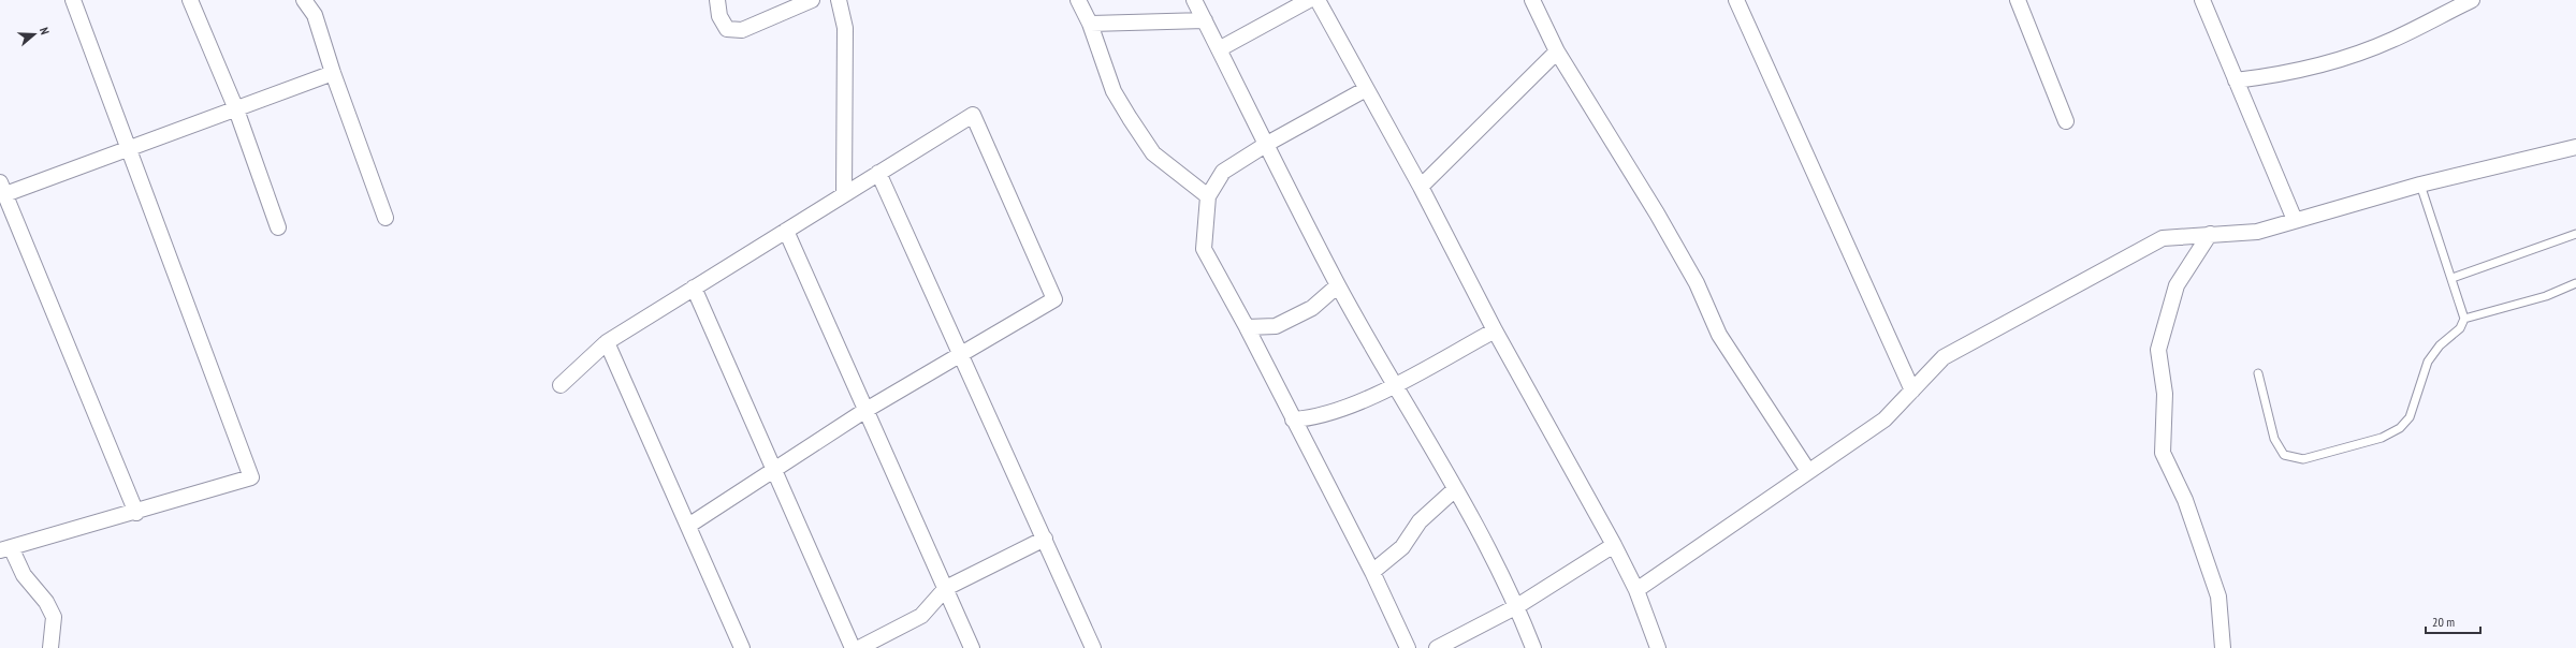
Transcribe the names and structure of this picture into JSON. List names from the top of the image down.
{
  "scale_bar": "20 m",
  "north": "right"
}
